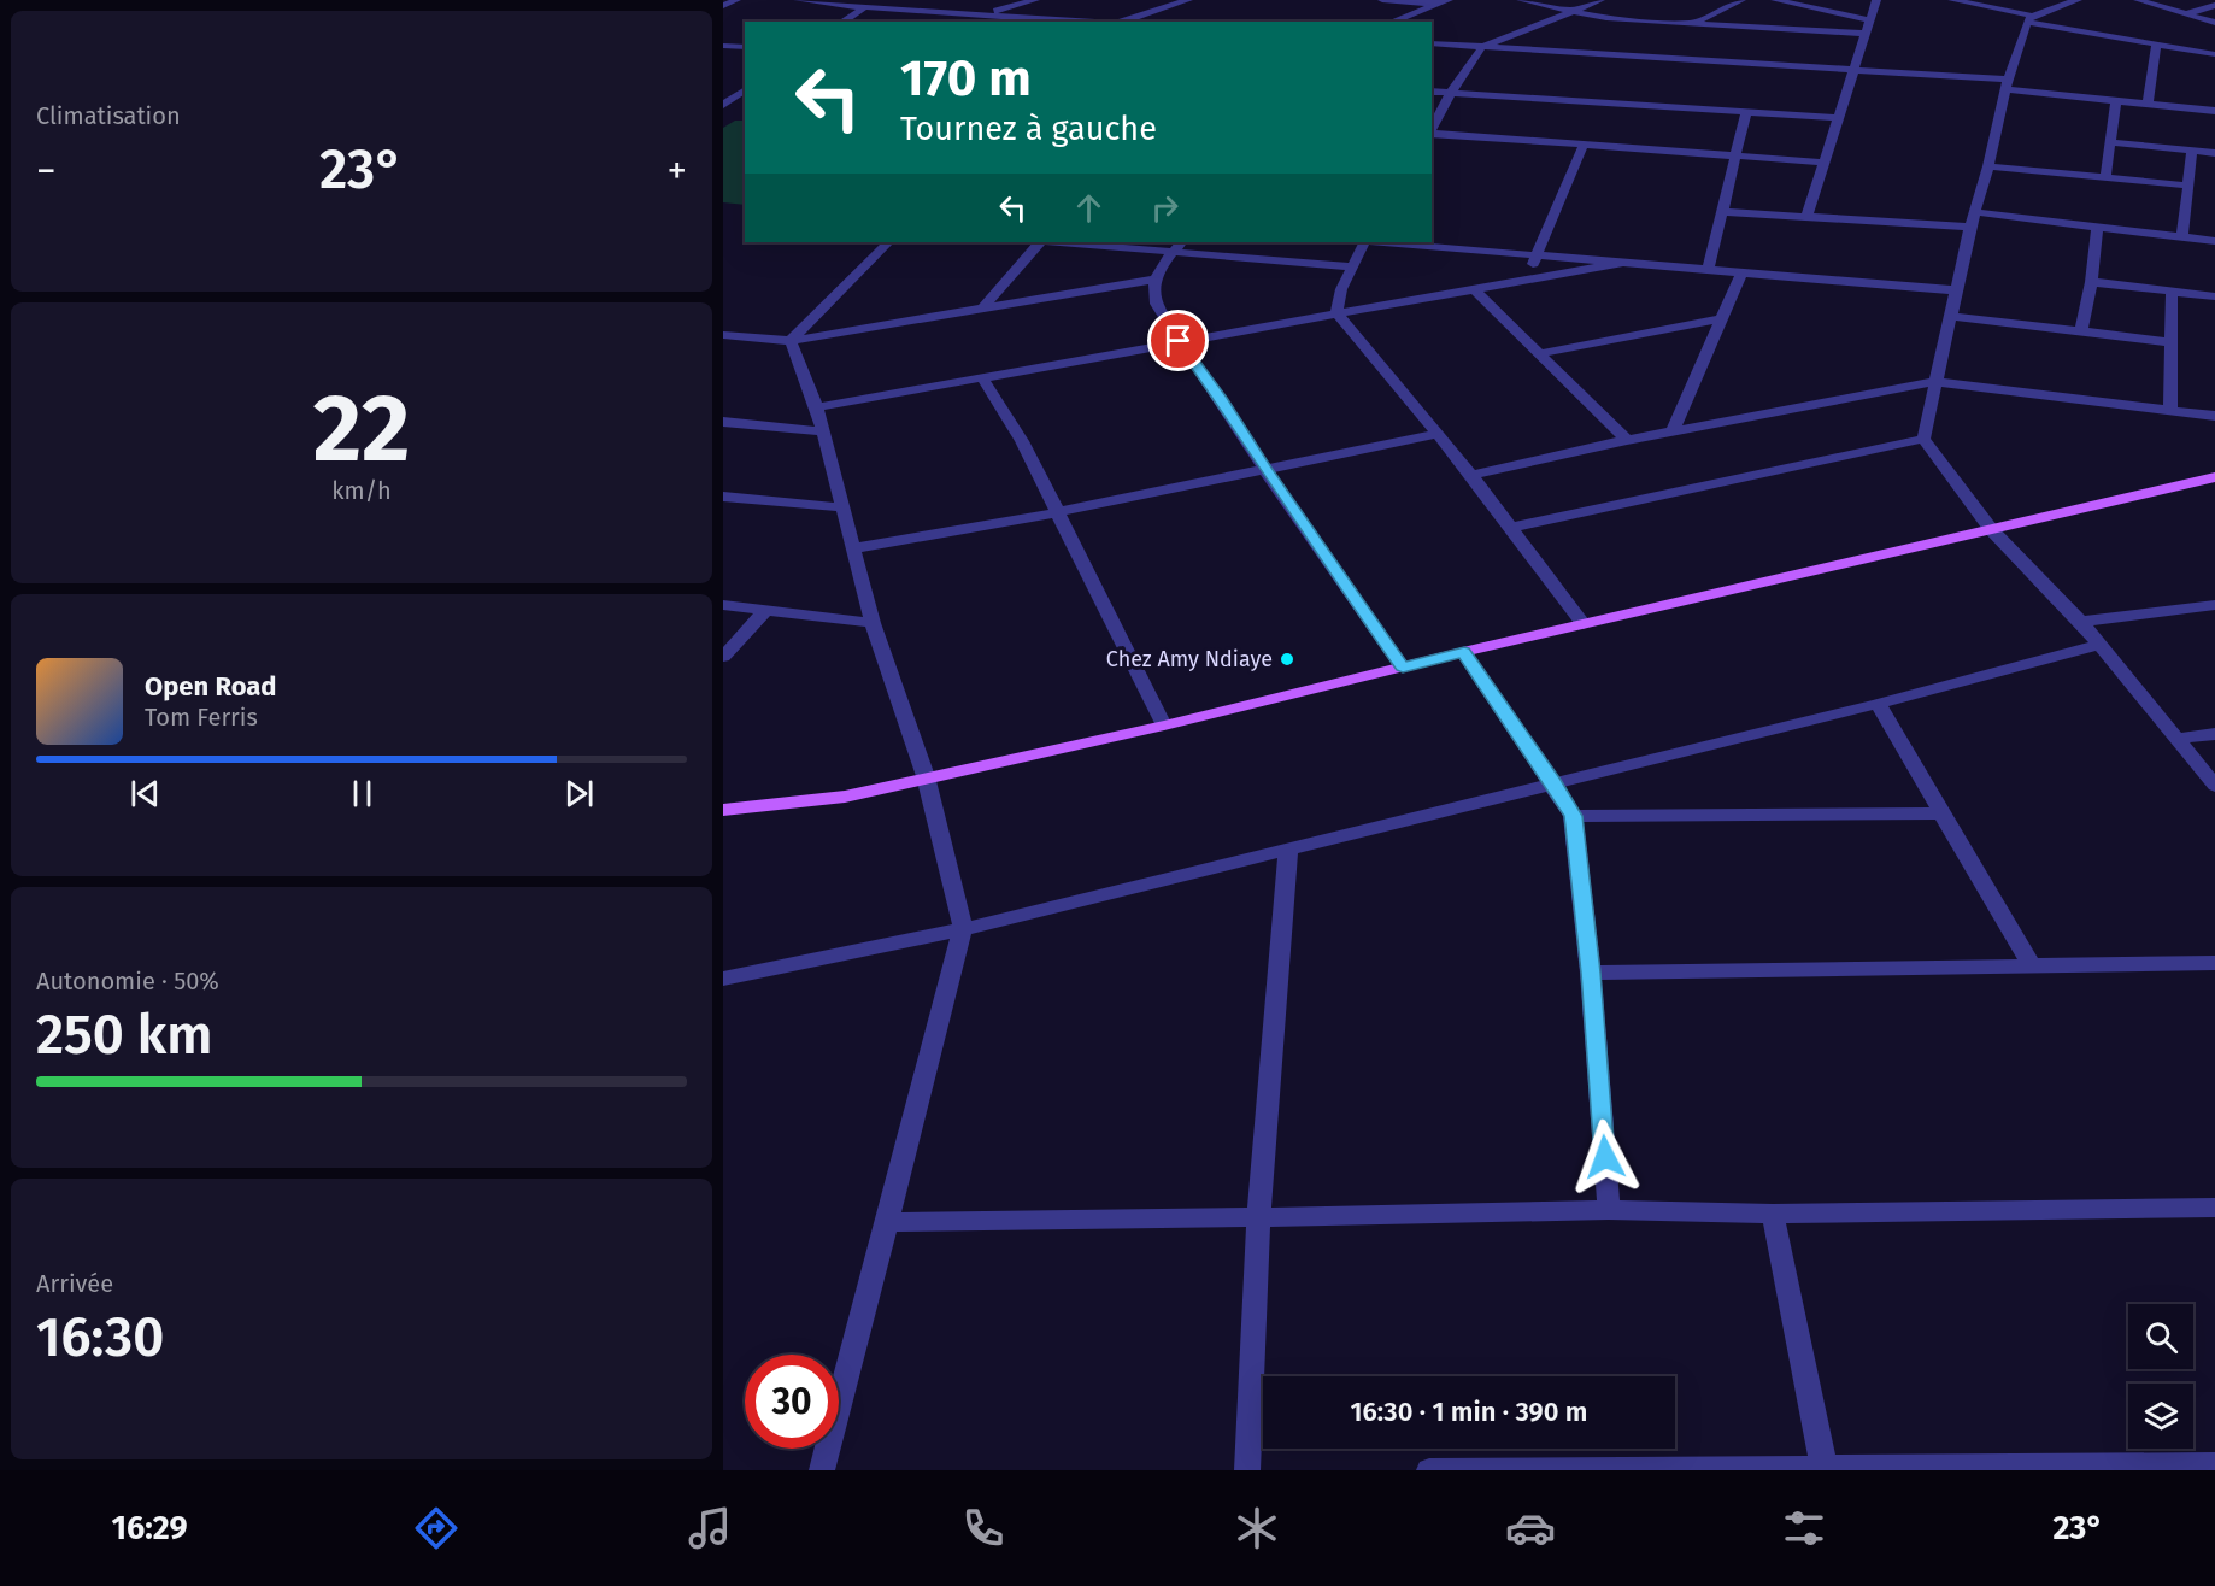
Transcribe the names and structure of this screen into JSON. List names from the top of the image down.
{
  "places": ["Chez Amy Ndiaye"],
  "page": {
    "tile": [
      "Climatisation",
      ["22", "km/h"],
      ["Autonomie · 50%", "250 km"],
      ["Arrivée", "16:30"]
    ],
    "turn": ["170 m", "Tournez à gauche"],
    "heat": ["−", "23°", "+"],
    "song": ["Open Road", "Tom Ferris"],
    "limit": "30",
    "trip": "16:30 · 1 min · 390 m",
    "tabs": ["16:29", "23°"]
  }
}
